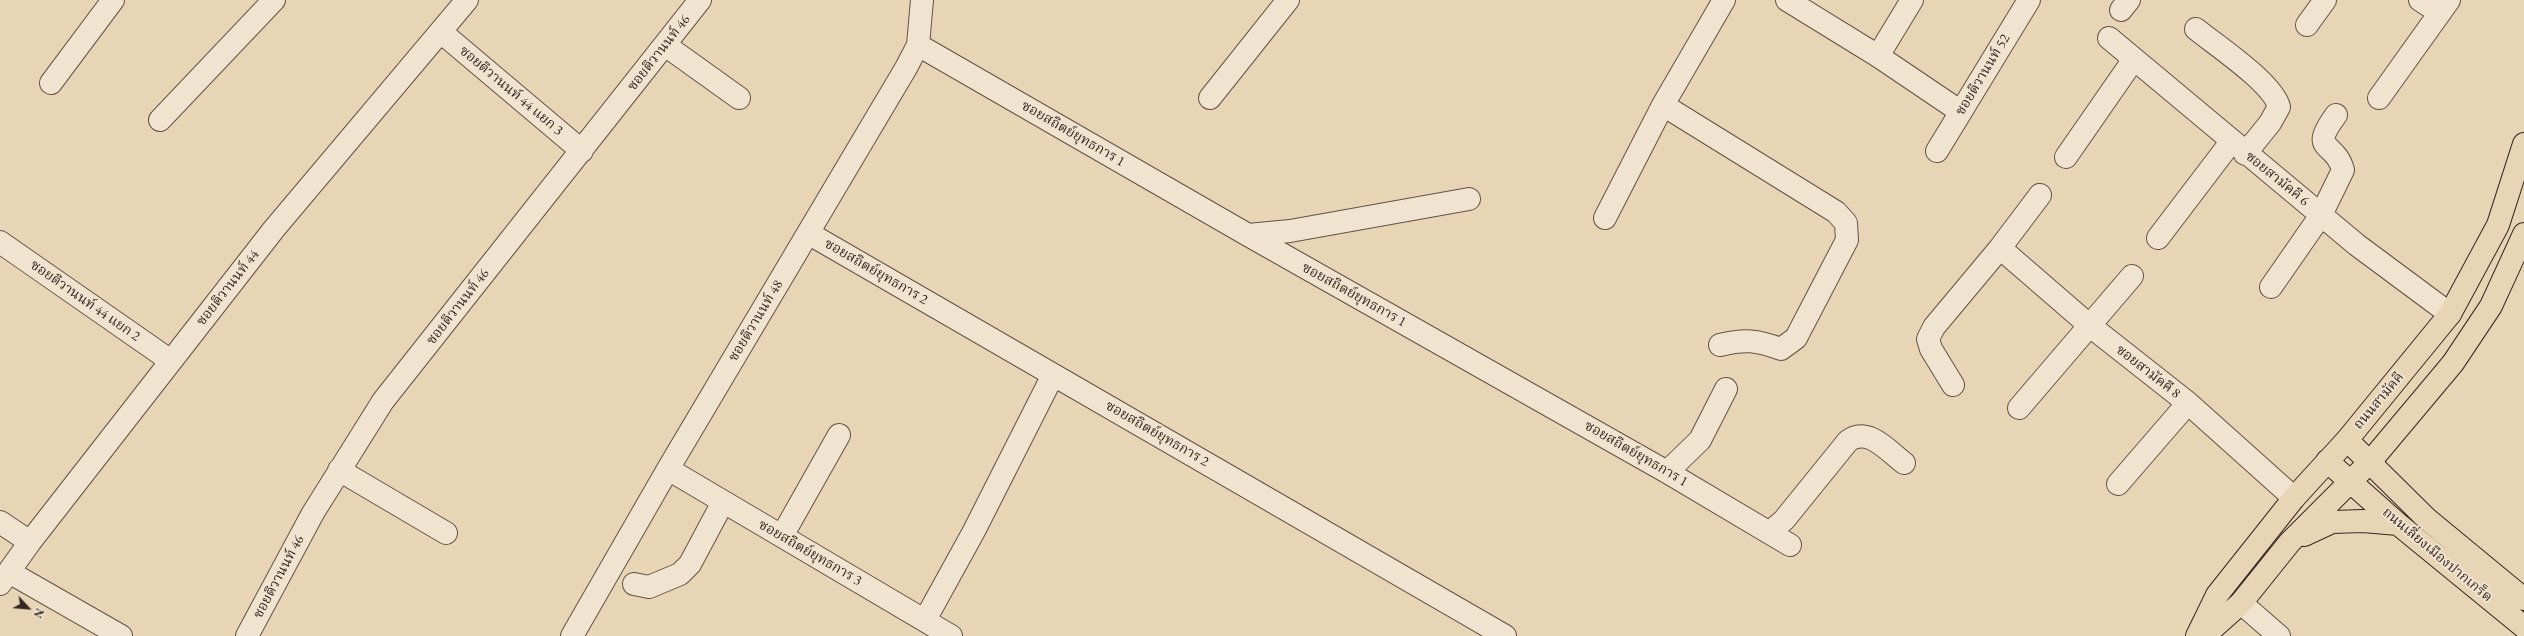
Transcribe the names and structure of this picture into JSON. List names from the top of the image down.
{
  "streets": {
    "main road": ["ถนนสามัคคี", "ถนนเลี่ยงเมืองปากเกร็ด"],
    "street": [
      "ซอยติวานนท์ 46",
      "ซอยติวานนท์ 52",
      "ซอยติวานนท์ 44 แยก 3",
      "ซอยสถิตย์ยุทธการ 1",
      "ซอยสามัคคี 6",
      "ซอยสถิตย์ยุทธการ 2",
      "ซอยติวานนท์ 44",
      "ซอยติวานนท์ 44 แยก 2",
      "ซอยติวานนท์ 48",
      "ซอยสามัคคี 8",
      "ซอยสถิตย์ยุทธการ 3"
    ]
  },
  "crossings": [
    ["ซอยติวานนท์ 46", "ซอยติวานนท์ 44 แยก 3"],
    ["ซอยติวานนท์ 44 แยก 3", "ซอยติวานนท์ 44"],
    ["ซอยสถิตย์ยุทธการ 1", "ซอยติวานนท์ 48"],
    ["ซอยสามัคคี 6", "ถนนสามัคคี"],
    ["ซอยสถิตย์ยุทธการ 2", "ซอยติวานนท์ 48"],
    ["ซอยติวานนท์ 44", "ซอยติวานนท์ 44 แยก 2"],
    ["ซอยติวานนท์ 48", "ซอยสถิตย์ยุทธการ 3"],
    ["ซอยสามัคคี 8", "ถนนสามัคคี"],
    ["ถนนสามัคคี", "ถนนเลี่ยงเมืองปากเกร็ด"]
  ],
  "north": "bottom right"
}
